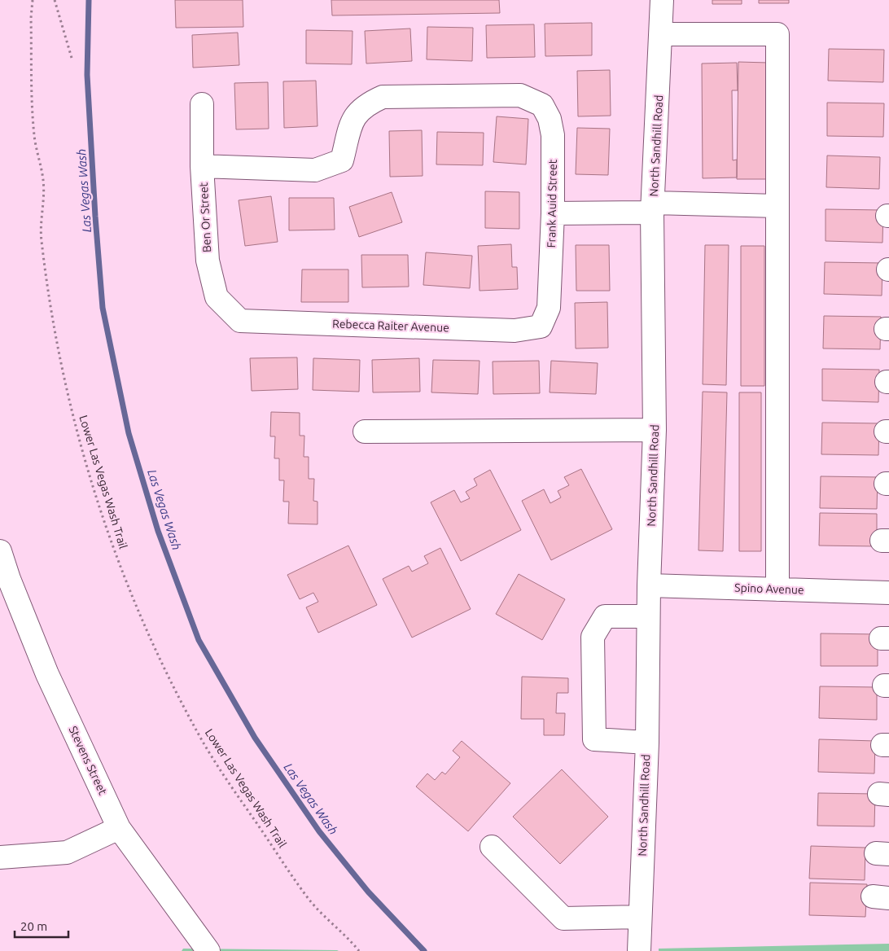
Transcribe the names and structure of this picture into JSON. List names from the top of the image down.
{
  "streets": {
    "street": [
      "North Sandhill Road",
      "Frank Auid Street",
      "Ben Or Street",
      "Rebecca Raiter Avenue",
      "Spino Avenue",
      "Stevens Street"
    ],
    "path": ["Lower Las Vegas Wash Trail"]
  },
  "crossings": [
    ["North Sandhill Road", "Spino Avenue"],
    ["Frank Auid Street", "Ben Or Street"],
    ["Frank Auid Street", "Rebecca Raiter Avenue"],
    ["Ben Or Street", "Rebecca Raiter Avenue"]
  ],
  "water": ["Las Vegas Wash"],
  "scale_bar": "20 m"
}
